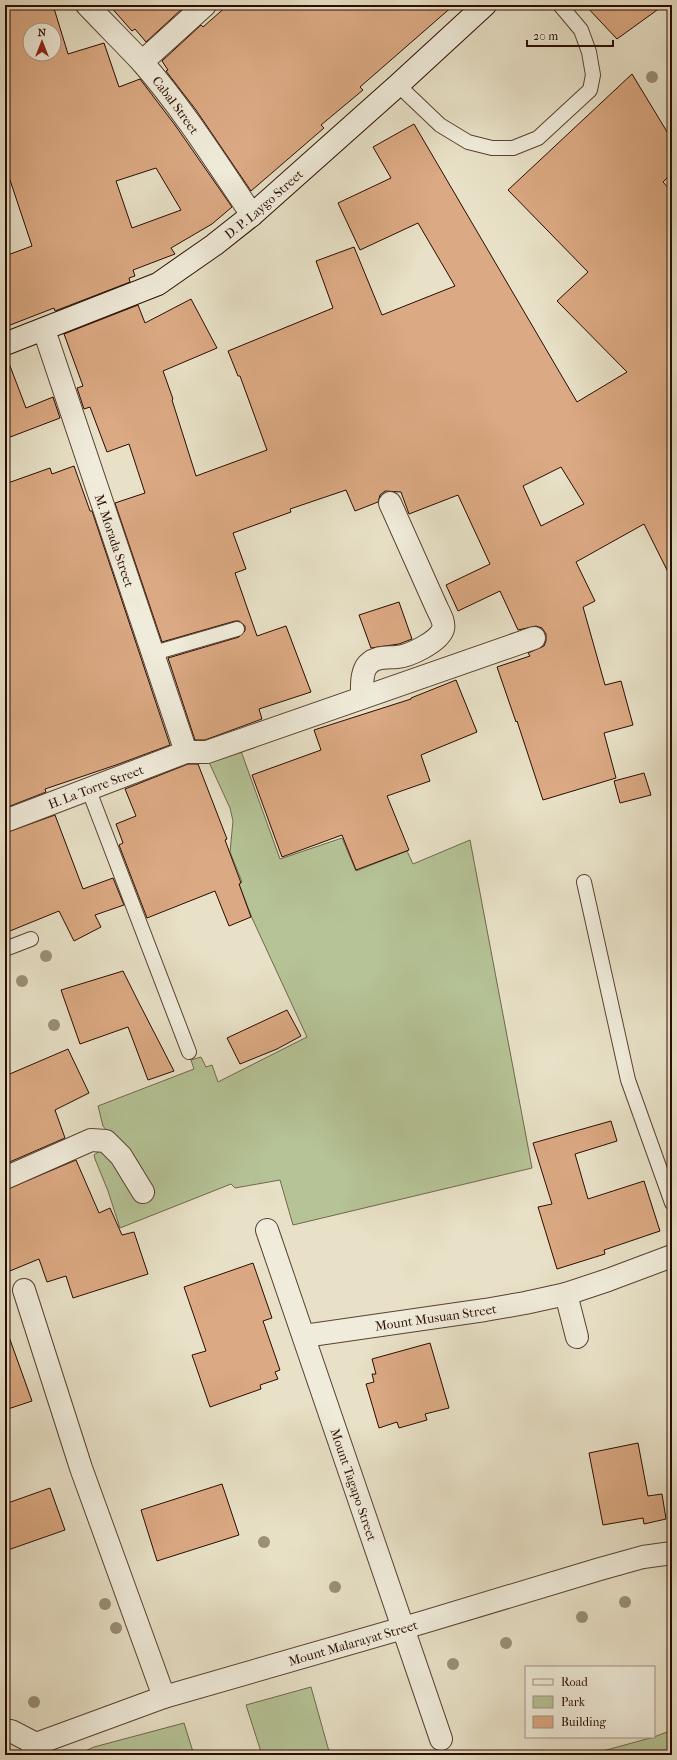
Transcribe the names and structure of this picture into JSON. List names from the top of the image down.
{
  "streets": {
    "street": [
      "Cabal Street",
      "D. P. Laygo Street",
      "M. Morada Street",
      "H. La Torre Street",
      "Mount Musuan Street",
      "Mount Tagapo Street",
      "Mount Malarayat Street"
    ]
  },
  "crossings": [
    ["Cabal Street", "D. P. Laygo Street"],
    ["D. P. Laygo Street", "M. Morada Street"],
    ["M. Morada Street", "H. La Torre Street"],
    ["Mount Musuan Street", "Mount Tagapo Street"],
    ["Mount Tagapo Street", "Mount Malarayat Street"]
  ],
  "legend": ["Road", "Park", "Building"],
  "scale_bar": "20 m",
  "north": "top"
}
